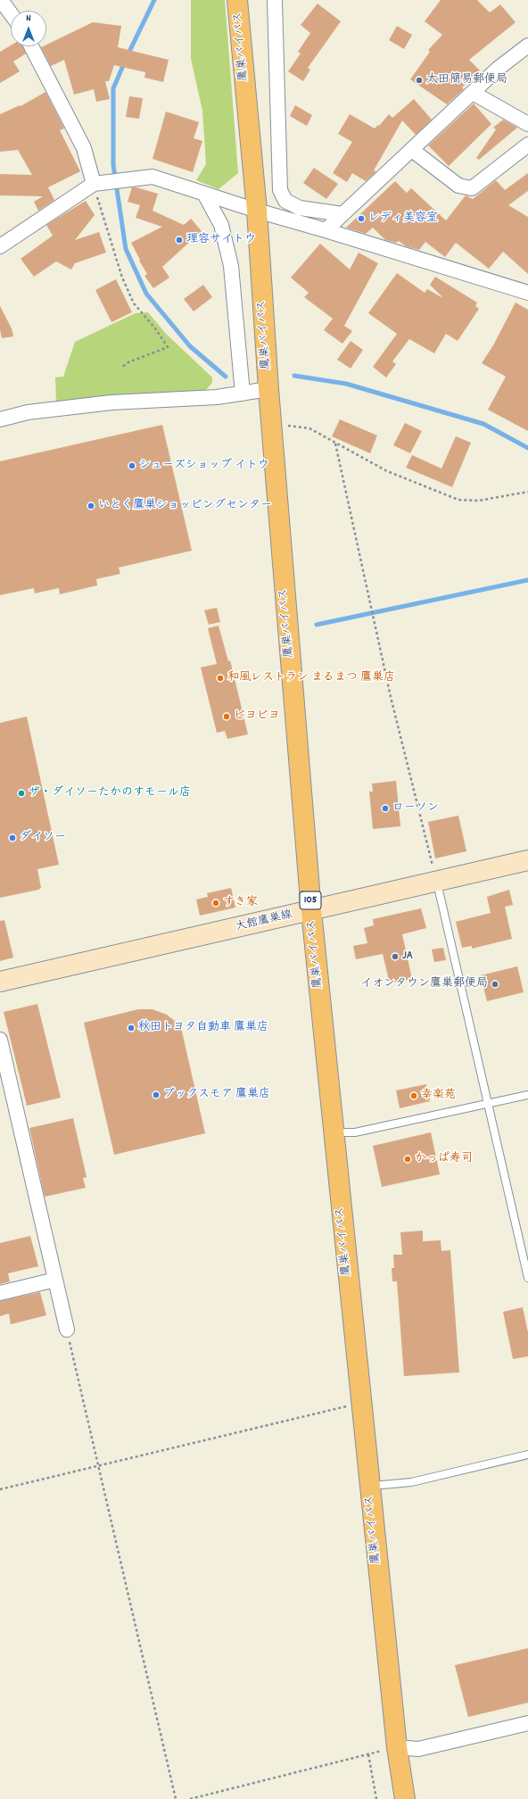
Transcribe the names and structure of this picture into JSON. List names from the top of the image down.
{
  "streets": {
    "highway": ["鷹巣バイパス", "105"],
    "main road": ["大館鷹巣線"]
  },
  "crossings": [
    ["鷹巣バイパス", "大館鷹巣線"]
  ],
  "places": [
    "太田簡易郵便局",
    "レディ美容室",
    "理容サイトウ",
    "シューズショップ イトウ",
    "いとく鷹巣ショッピングセンター",
    "和風レストラン まるまつ 鷹巣店",
    "ピヨピヨ",
    "ザ・ダイソーたかのすモール店",
    "ローソン",
    "ダイソー",
    "すき家",
    "JA",
    "イオンタウン鷹巣郵便局",
    "秋田トヨタ自動車 鷹巣店",
    "ブックスモア 鷹巣店",
    "幸楽苑",
    "かっぱ寿司"
  ],
  "north": "top"
}
